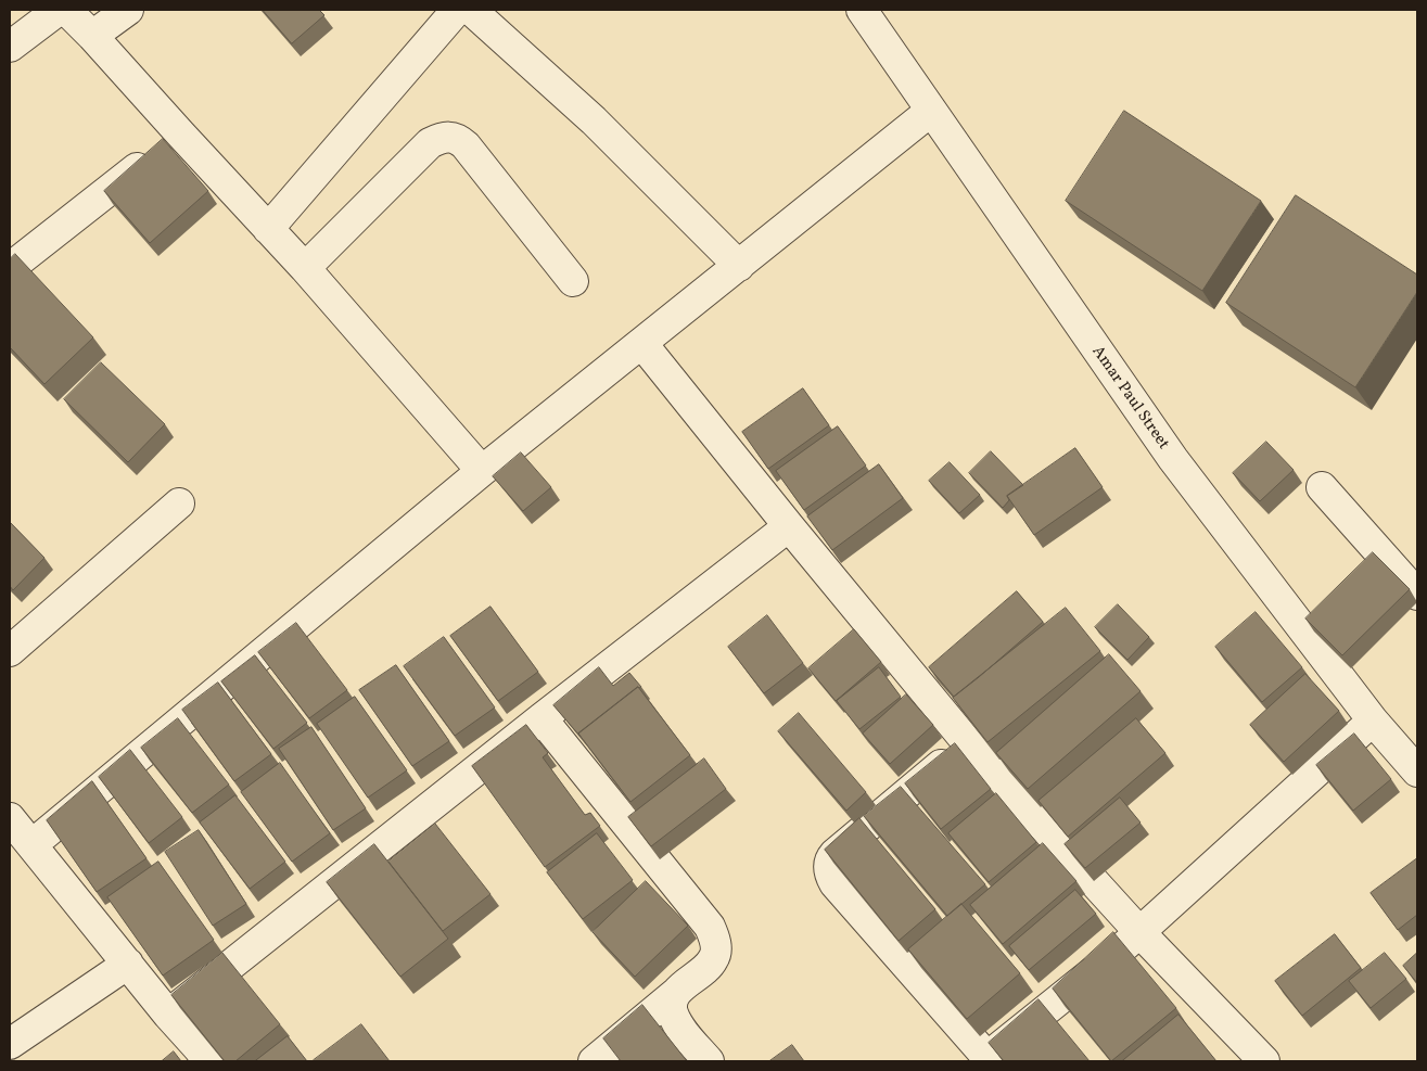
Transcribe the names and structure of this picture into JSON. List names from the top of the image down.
{
  "streets": {
    "street": ["Amar Paul Street"]
  }
}
